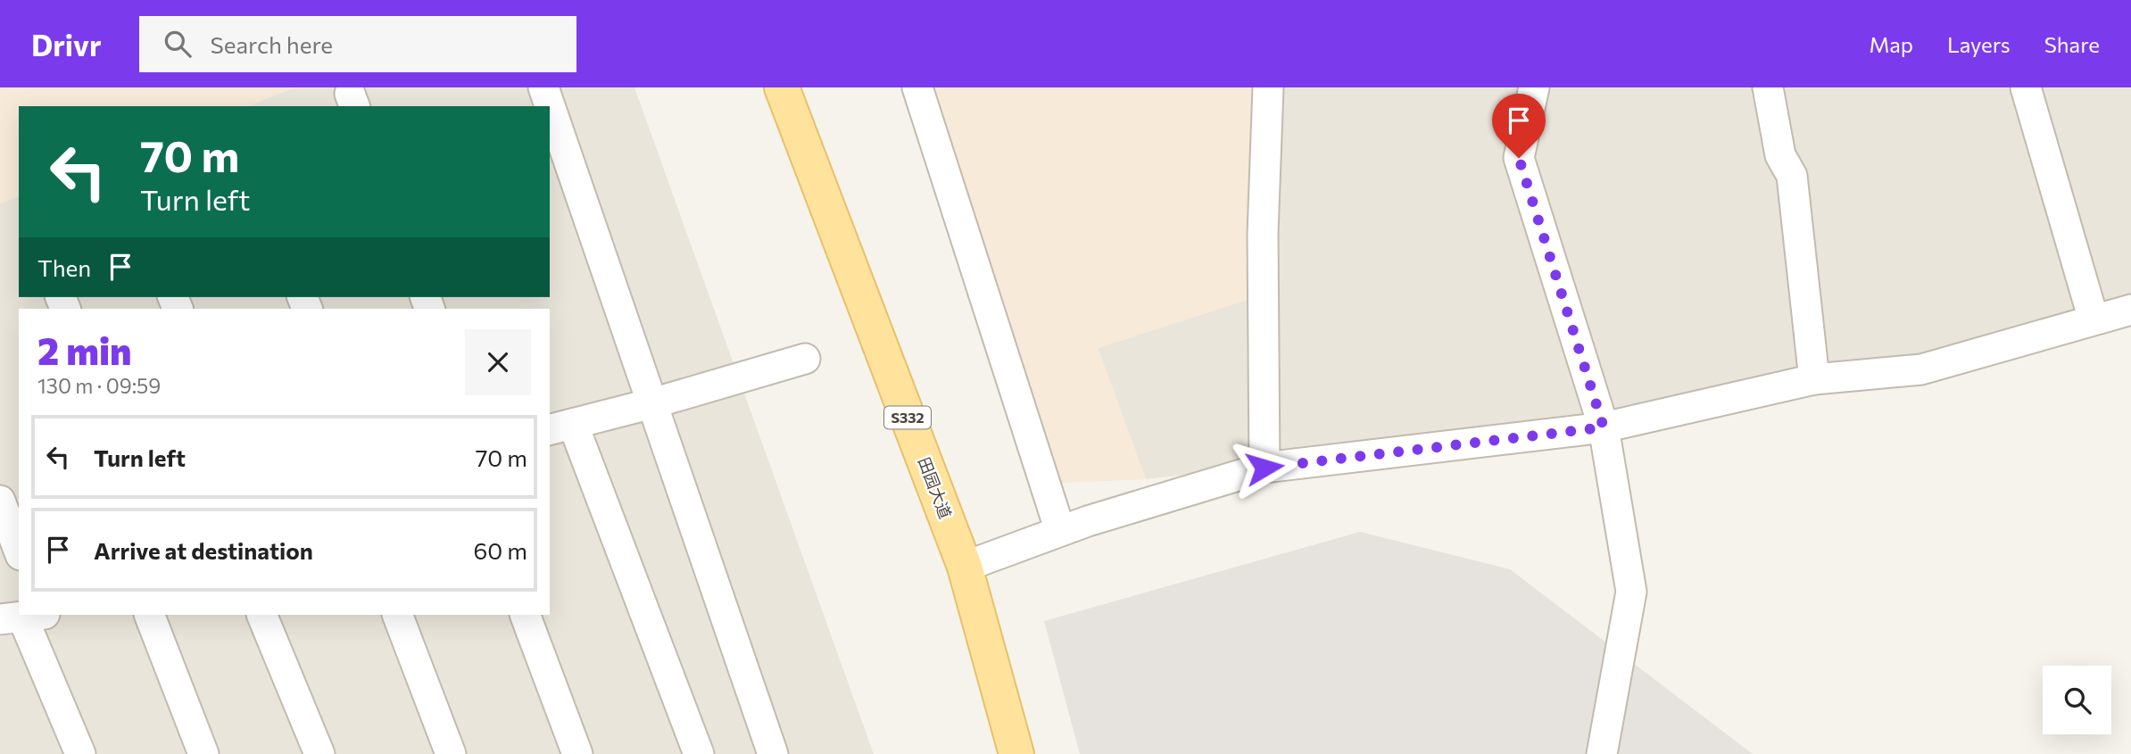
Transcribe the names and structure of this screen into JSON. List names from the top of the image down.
{
  "streets": {
    "main road": ["S332", "田园大道"]
  },
  "page": {
    "header": "Drivr",
    "search": "Search here",
    "nav": ["Map", "Layers", "Share"],
    "turn": ["70 m", "Turn left"],
    "then": "Then",
    "heading": ["2 min", "130 m · 09:59"],
    "list": [
      {
        "name": "Turn left",
        "value": "70 m"
      },
      {
        "name": "Arrive at destination",
        "value": "60 m"
      }
    ]
  }
}
